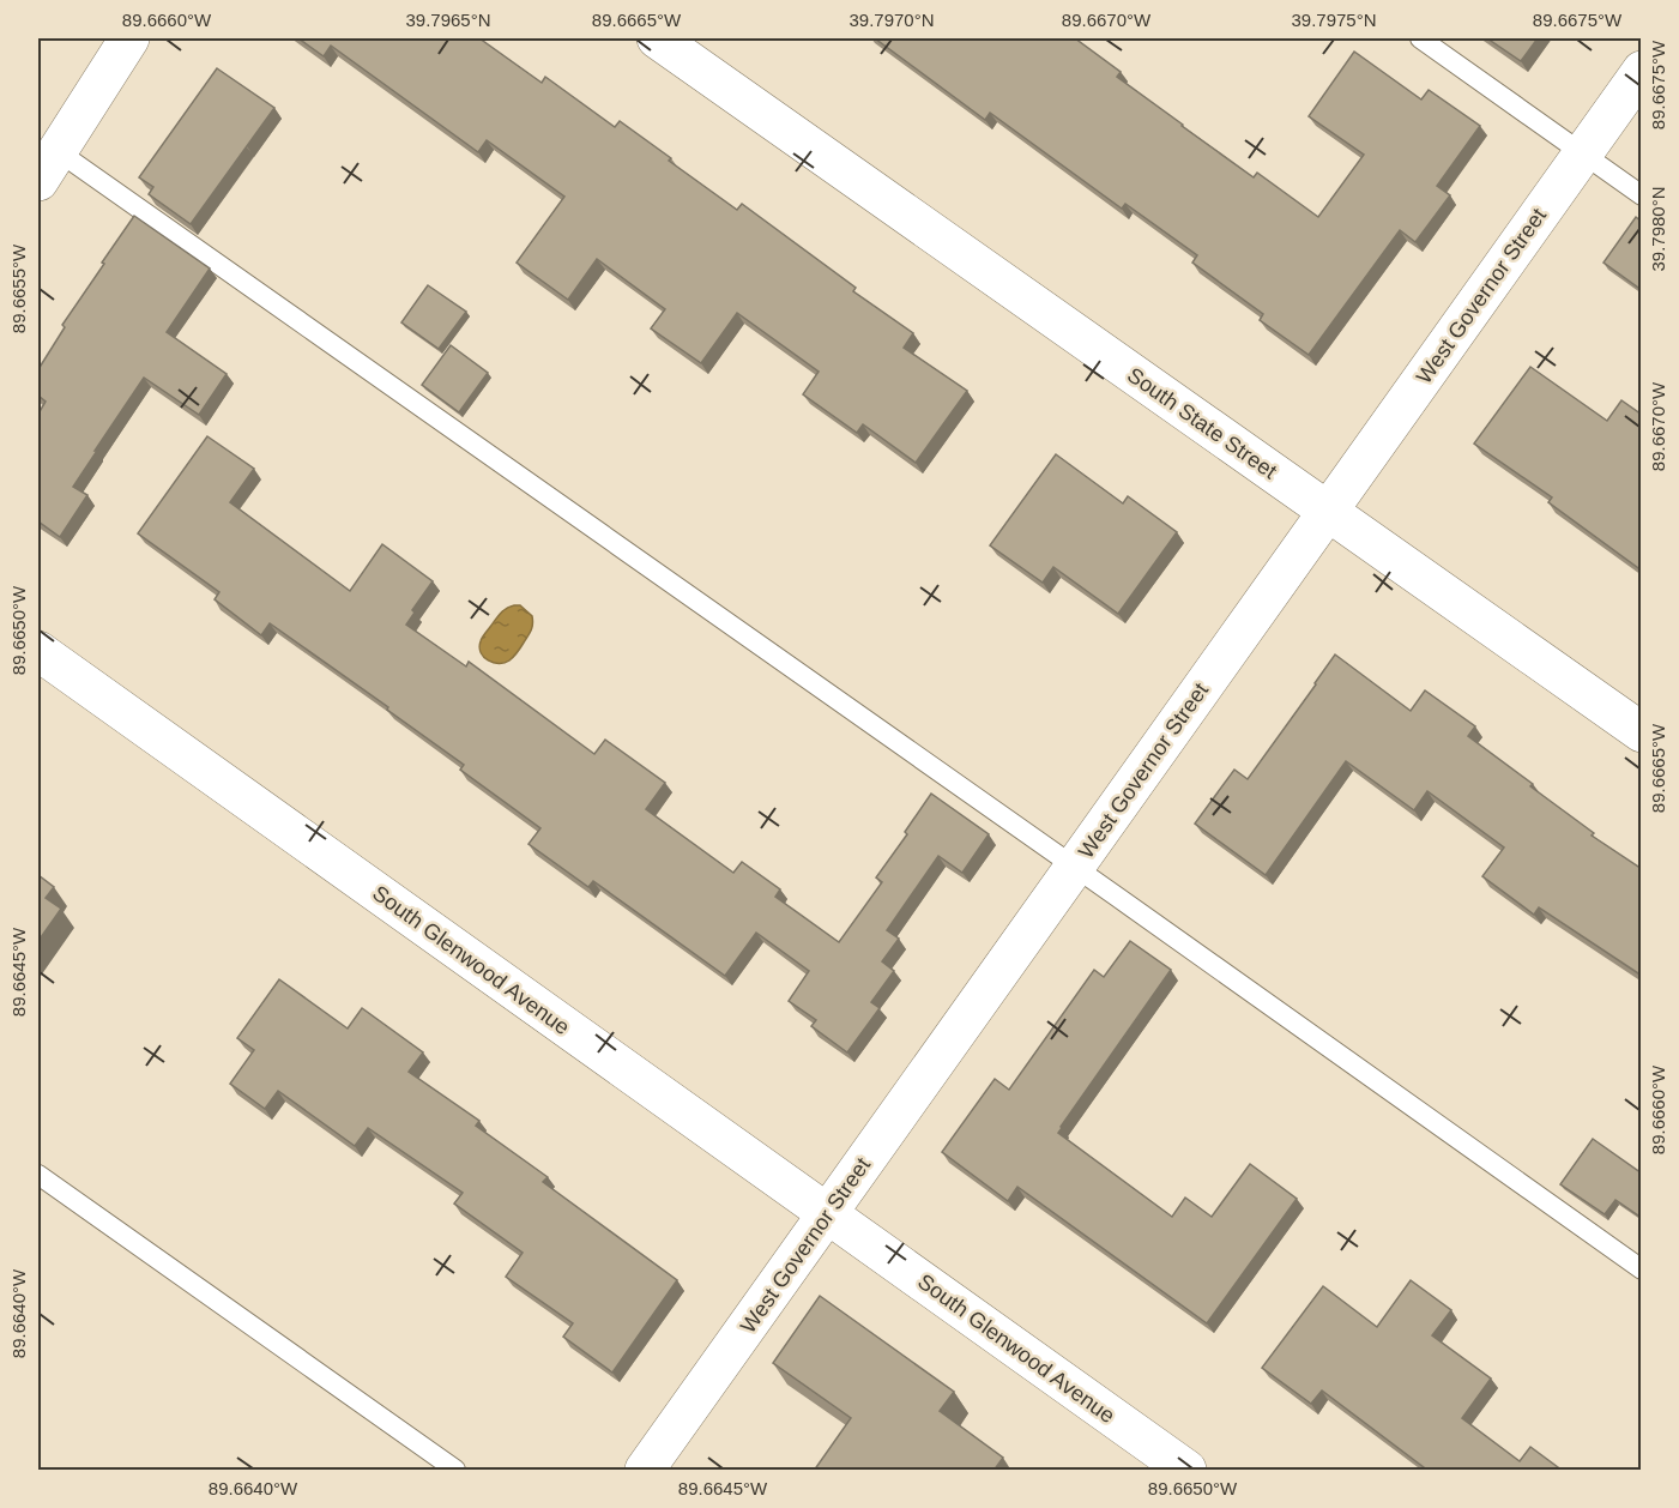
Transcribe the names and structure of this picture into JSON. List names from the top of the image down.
{
  "streets": {
    "street": ["West Governor Street", "South State Street", "South Glenwood Avenue"]
  },
  "crossings": [
    ["West Governor Street", "South State Street"],
    ["West Governor Street", "South Glenwood Avenue"]
  ],
  "coordinates": [
    "89.6660°W",
    "39.7965°N",
    "89.6665°W",
    "39.7970°N",
    "89.6670°W",
    "39.7975°N",
    "89.6675°W",
    "39.7980°N",
    "89.6655°W",
    "89.6650°W",
    "89.6645°W",
    "89.6640°W"
  ]
}
